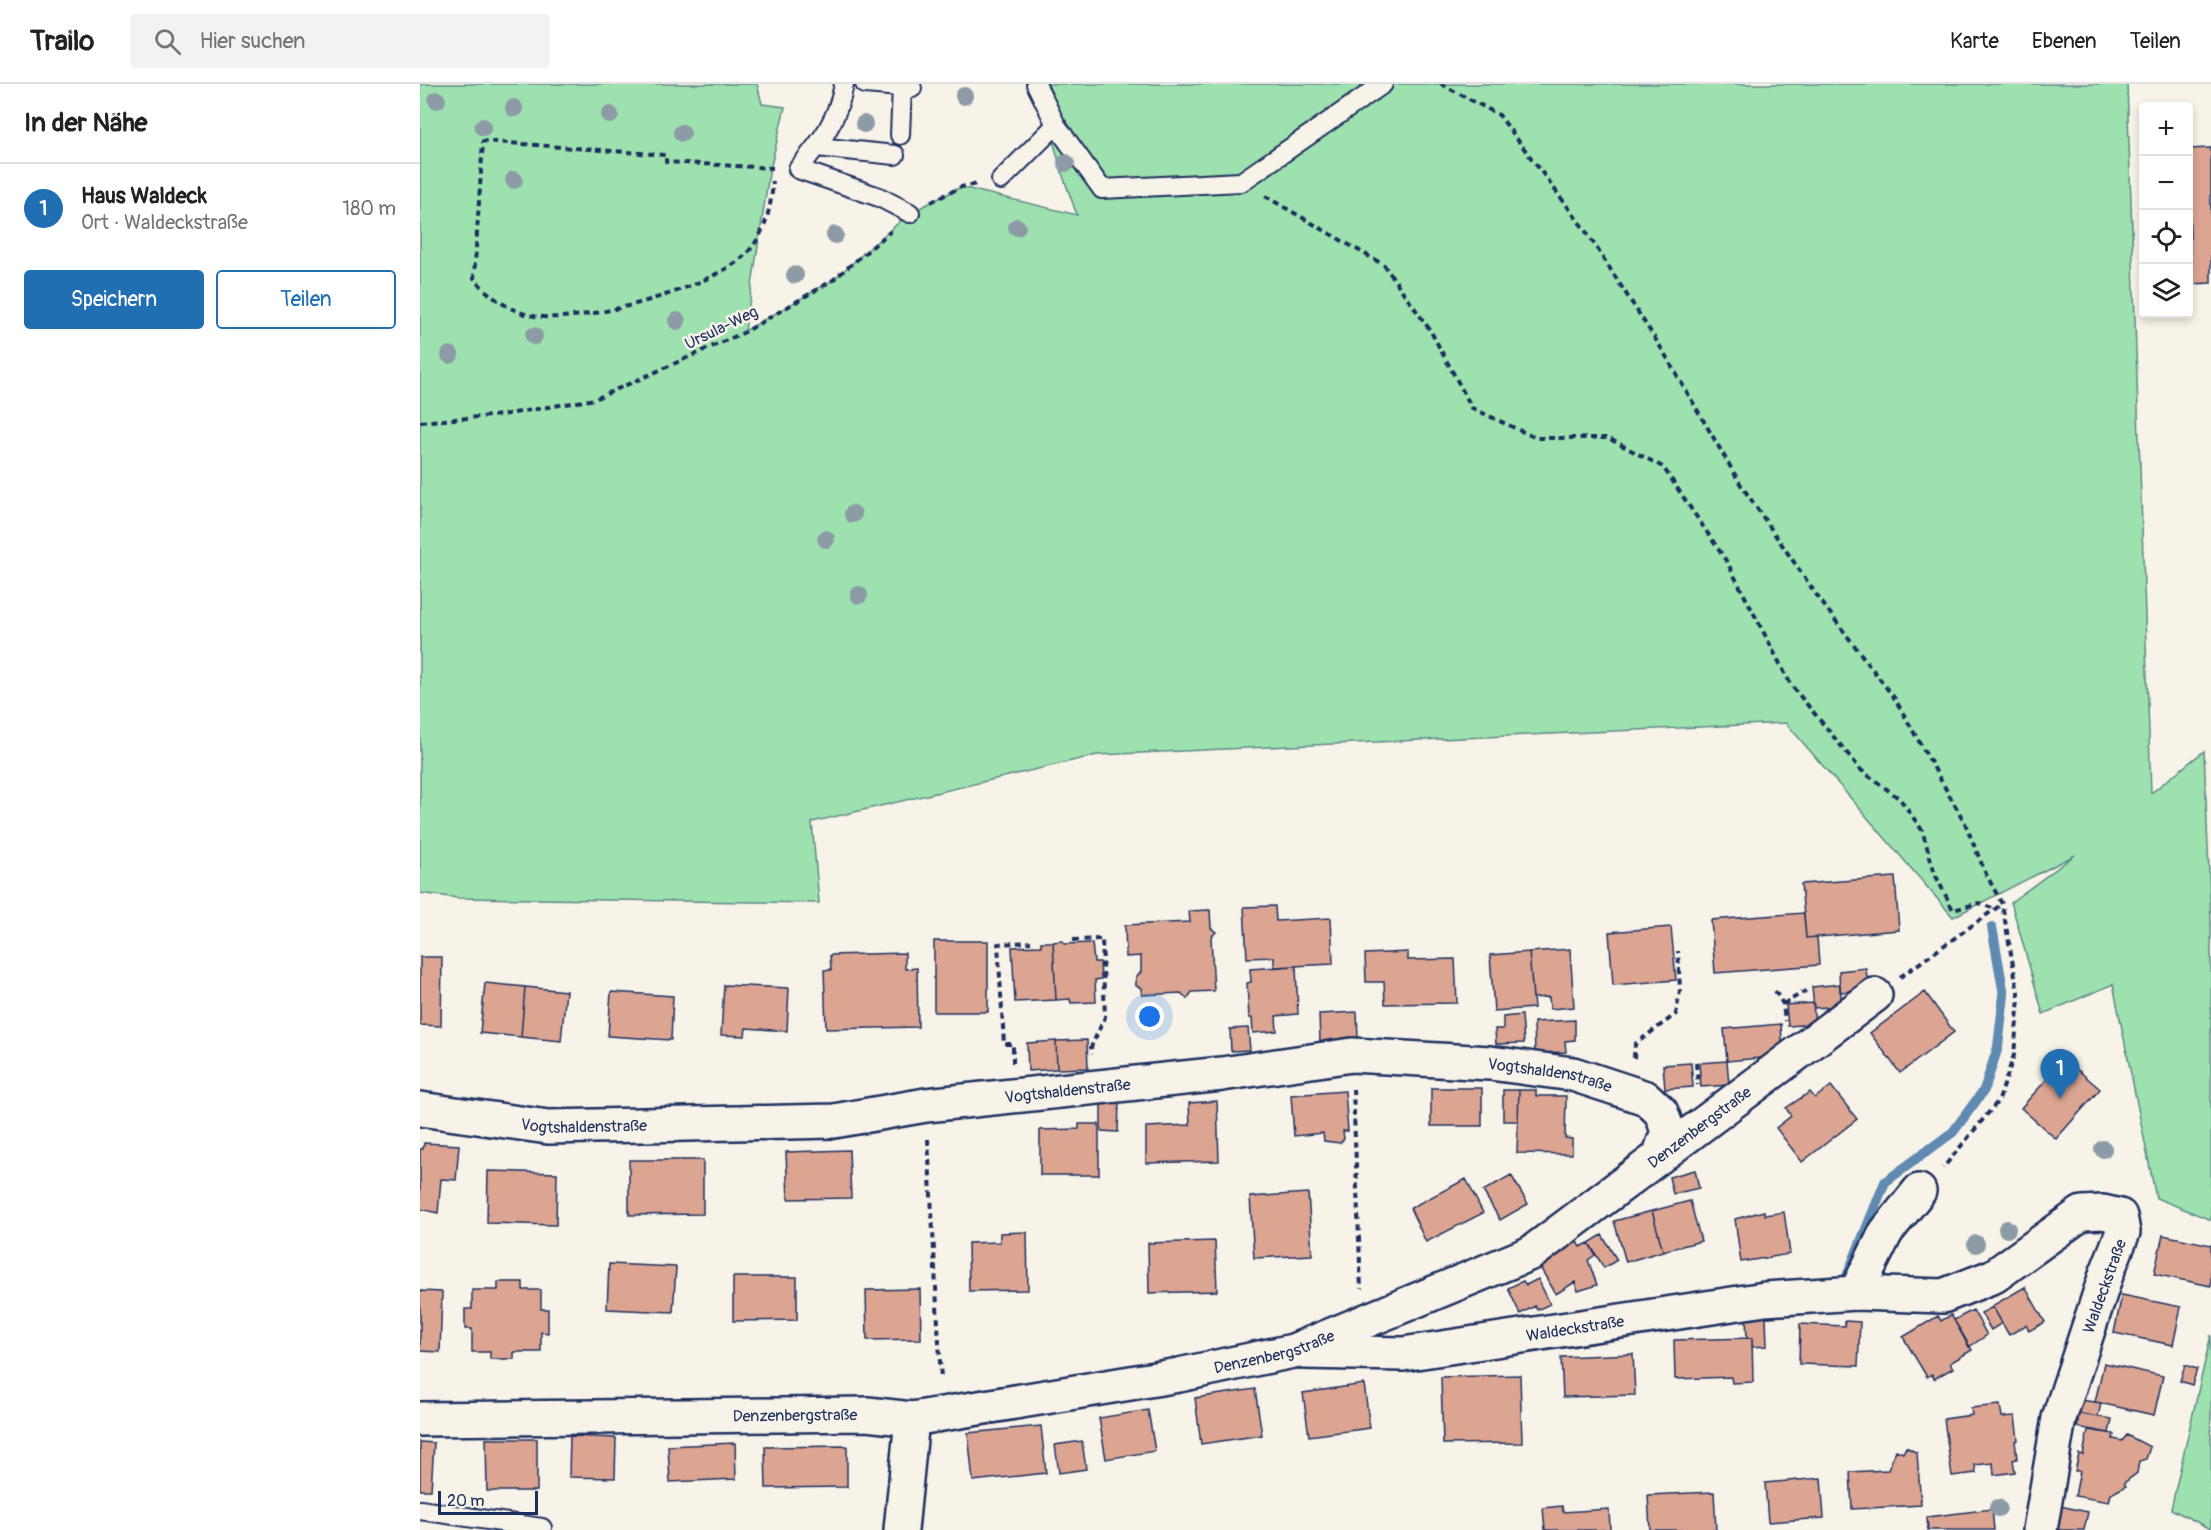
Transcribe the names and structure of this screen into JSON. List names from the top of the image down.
{
  "streets": {
    "street": ["Vogtshaldenstraße", "Denzenbergstraße", "Waldeckstraße"],
    "path": ["Ursula-Weg"]
  },
  "crossings": [
    ["Vogtshaldenstraße", "Denzenbergstraße"],
    ["Denzenbergstraße", "Waldeckstraße"]
  ],
  "scale_bar": "20 m",
  "page": {
    "header": "Trailo",
    "search": "Hier suchen",
    "nav": ["Karte", "Ebenen", "Teilen"],
    "heading": "In der Nähe",
    "map_buttons": ["+", "−"],
    "list": [
      {
        "mark": "1",
        "name": "Haus Waldeck",
        "note": "Ort · Waldeckstraße",
        "value": "180 m"
      }
    ],
    "buttons": ["Speichern", "Teilen"],
    "pins": "1",
    "scale": "20 m"
  }
}
